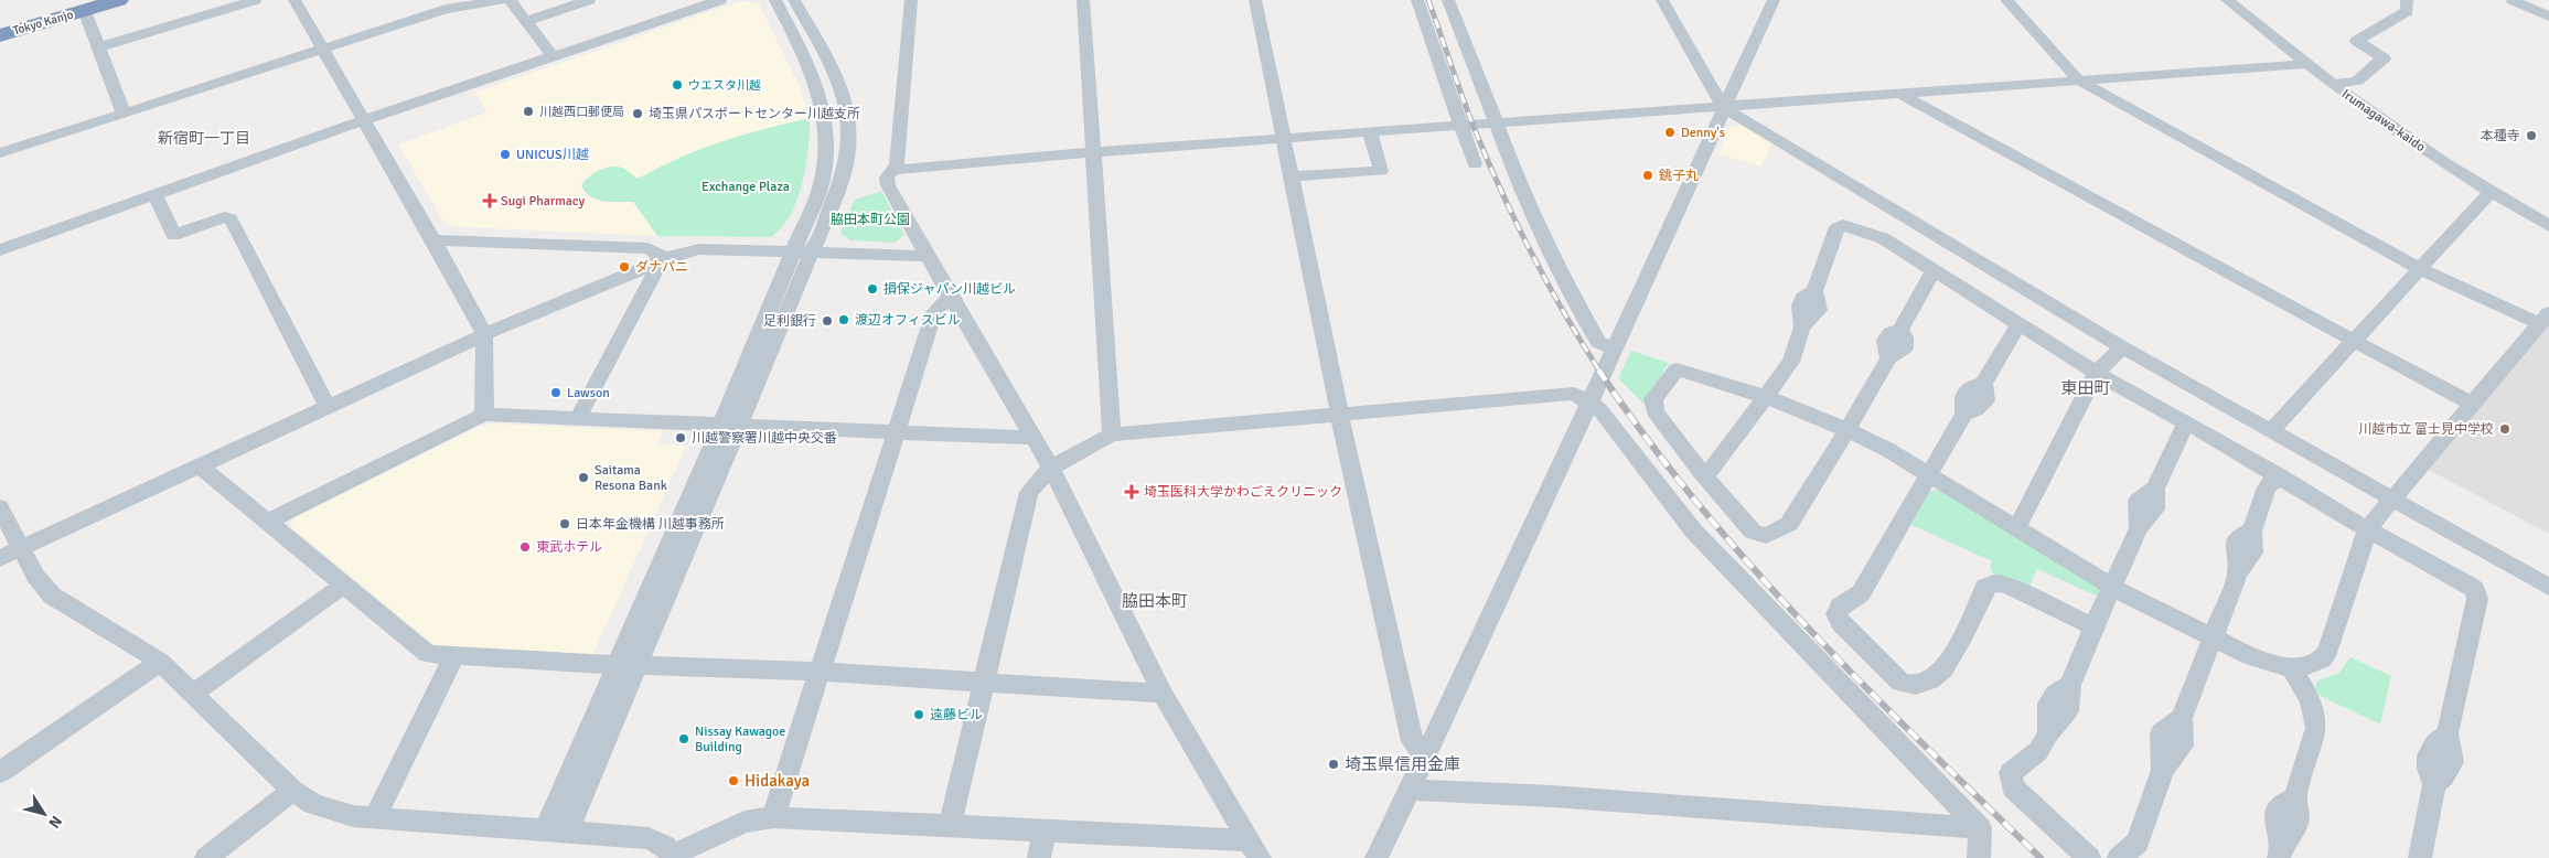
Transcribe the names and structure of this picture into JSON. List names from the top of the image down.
{
  "streets": {
    "highway": ["Tokyo Kanjo"],
    "street": ["Irumagawa-kaido"]
  },
  "districts": ["新宿町一丁目", "東田町", "脇田本町"],
  "parks": ["Exchange Plaza", "脇田本町公園"],
  "places": {
    "other": [
      "ウエスタ川越",
      "川越西口郵便局",
      "埼玉県パスポートセンター川越支所",
      "Denny's",
      "本種寺",
      "UNICUS川越",
      "銚子丸",
      "ダナパニ",
      "損保ジャパン川越ビル",
      "渡辺オフィスビル",
      "足利銀行",
      "Lawson",
      "川越市立 富士見中学校",
      "川越警察署川越中央交番",
      "Saitama Resona Bank",
      "日本年金機構 川越事務所",
      "東武ホテル",
      "遠藤ビル",
      "Nissay Kawagoe Building",
      "埼玉県信用金庫",
      "Hidakaya"
    ],
    "health": ["Sugi Pharmacy", "埼玉医科大学かわごえクリニック"]
  },
  "north": "bottom right"
}
